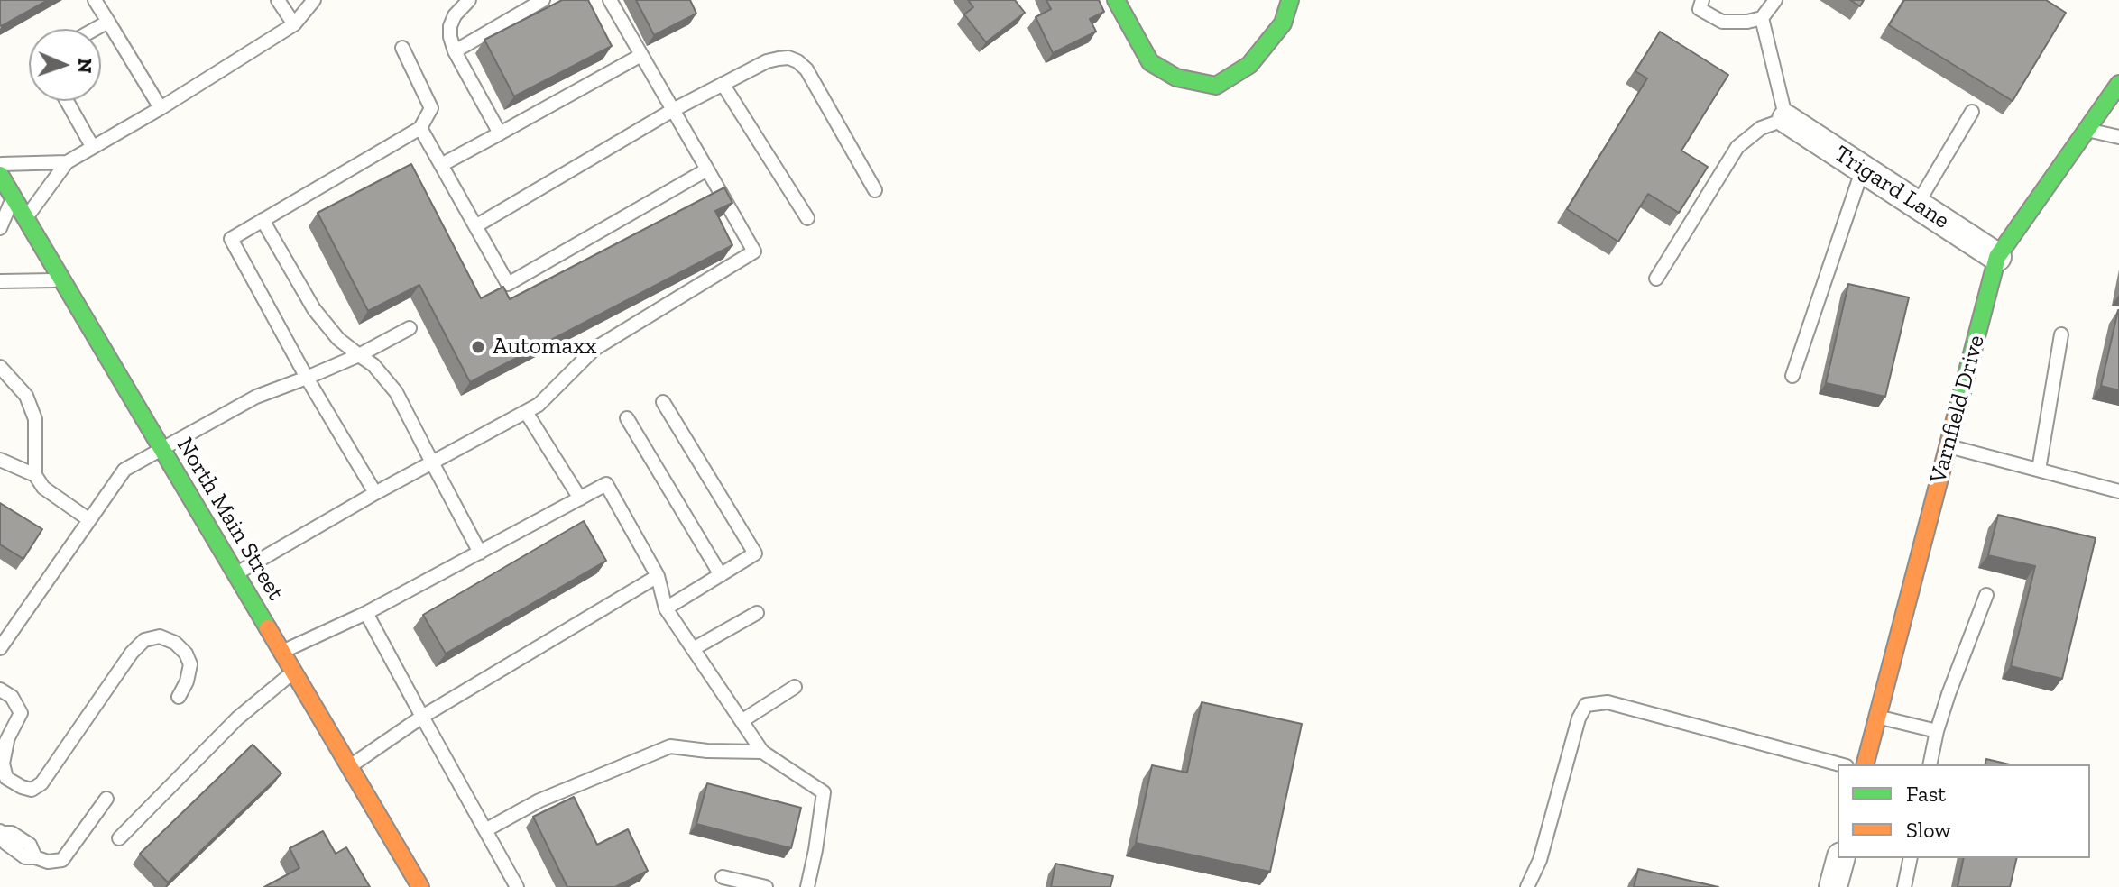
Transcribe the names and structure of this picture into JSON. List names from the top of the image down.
{
  "streets": {
    "street": ["Trigard Lane", "Varnfield Drive", "North Main Street"]
  },
  "crossings": [
    ["Trigard Lane", "Varnfield Drive"]
  ],
  "places": ["Automaxx"],
  "legend": ["Fast", "Slow"],
  "north": "right"
}
